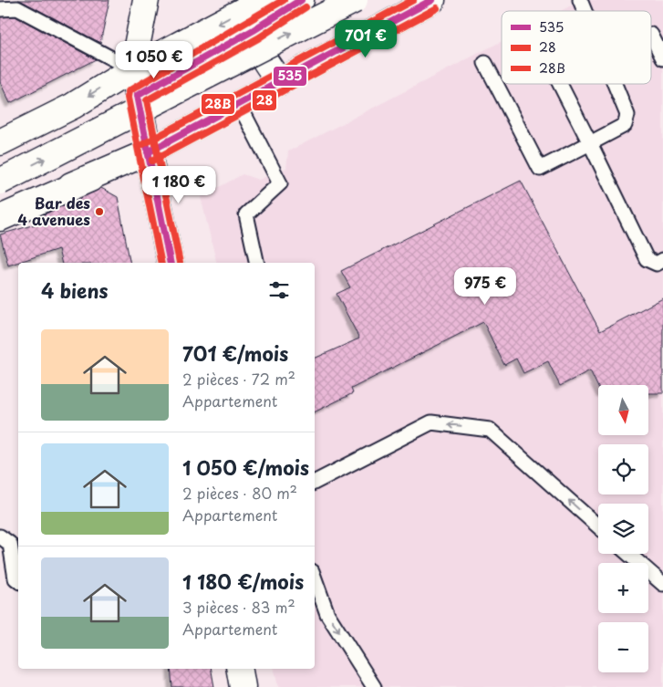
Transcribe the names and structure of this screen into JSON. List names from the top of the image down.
{
  "places": ["Bar des 4 avenues"],
  "lines": ["transit line 535", "transit line 28B", "transit line 28"],
  "legend": ["535", "28", "28B"],
  "north": "bottom",
  "page": {
    "price": [
      "701 €",
      "1 050 €",
      "1 180 €",
      "975 €"
    ],
    "heading": "4 biens",
    "list": [
      {
        "name": "701 €/mois",
        "note": "2 pièces · 72 m² · Appartement"
      },
      {
        "name": "1 050 €/mois",
        "note": "2 pièces · 80 m² · Appartement"
      },
      {
        "name": "1 180 €/mois",
        "note": "3 pièces · 83 m² · Appartement"
      }
    ],
    "map_buttons": ["+", "−"]
  }
}
